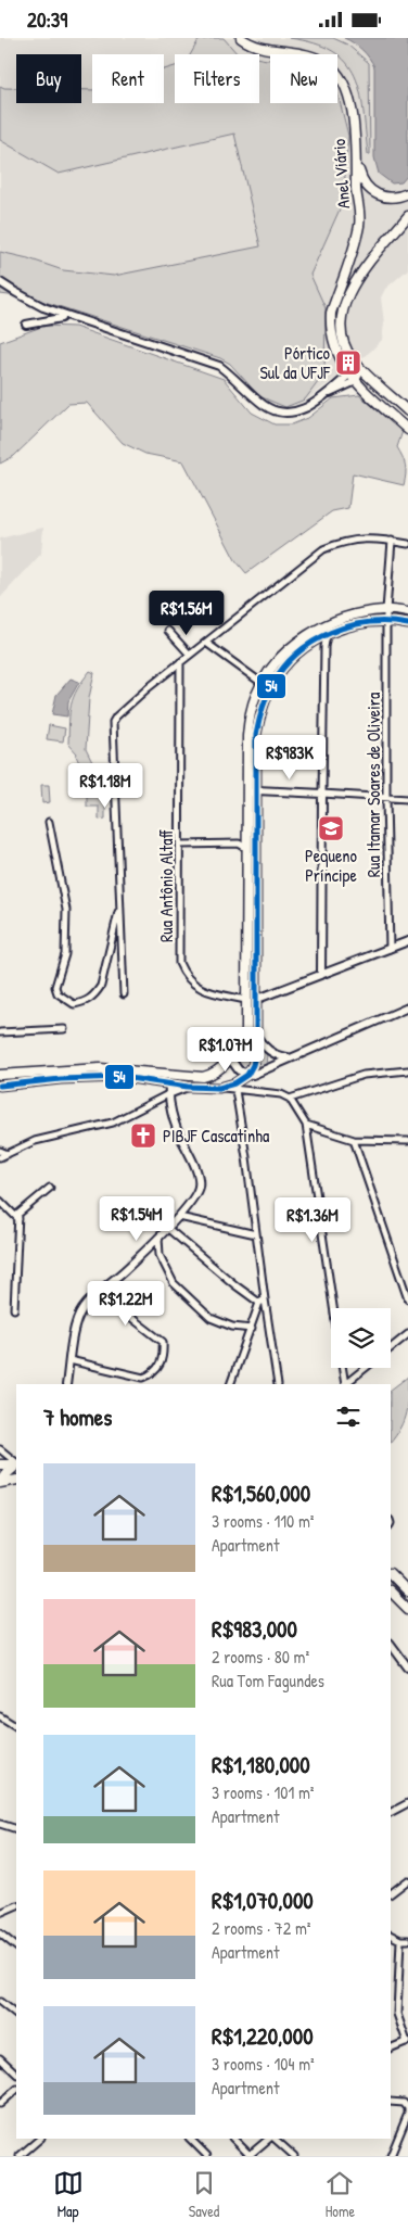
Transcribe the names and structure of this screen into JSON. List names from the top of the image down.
{
  "streets": {
    "main road": ["Anel Viário"],
    "street": ["Rua Itamar Soares de Oliveira", "Rua Antônio Altaff"]
  },
  "places": {
    "building": ["Pórtico Sul da UFJF"],
    "school or university": ["Pequeno Príncipe"],
    "church": ["PIBJF Cascatinha"]
  },
  "lines": ["transit line 54"],
  "page": {
    "status": "20:39",
    "chip": [
      "Buy",
      "Rent",
      "Filters",
      "New"
    ],
    "price": [
      "R$1.56M",
      "R$983K",
      "R$1.18M",
      "R$1.07M",
      "R$1.54M",
      "R$1.36M",
      "R$1.22M"
    ],
    "heading": "7 homes",
    "list": [
      {
        "name": "R$1,560,000",
        "note": "3 rooms · 110 m² · Apartment"
      },
      {
        "name": "R$983,000",
        "note": "2 rooms · 80 m² · Rua Tom Fagundes"
      },
      {
        "name": "R$1,180,000",
        "note": "3 rooms · 101 m² · Apartment"
      },
      {
        "name": "R$1,070,000",
        "note": "2 rooms · 72 m² · Apartment"
      },
      {
        "name": "R$1,220,000",
        "note": "3 rooms · 104 m² · Apartment"
      }
    ],
    "tabs": ["Map", "Saved", "Home"]
  }
}
